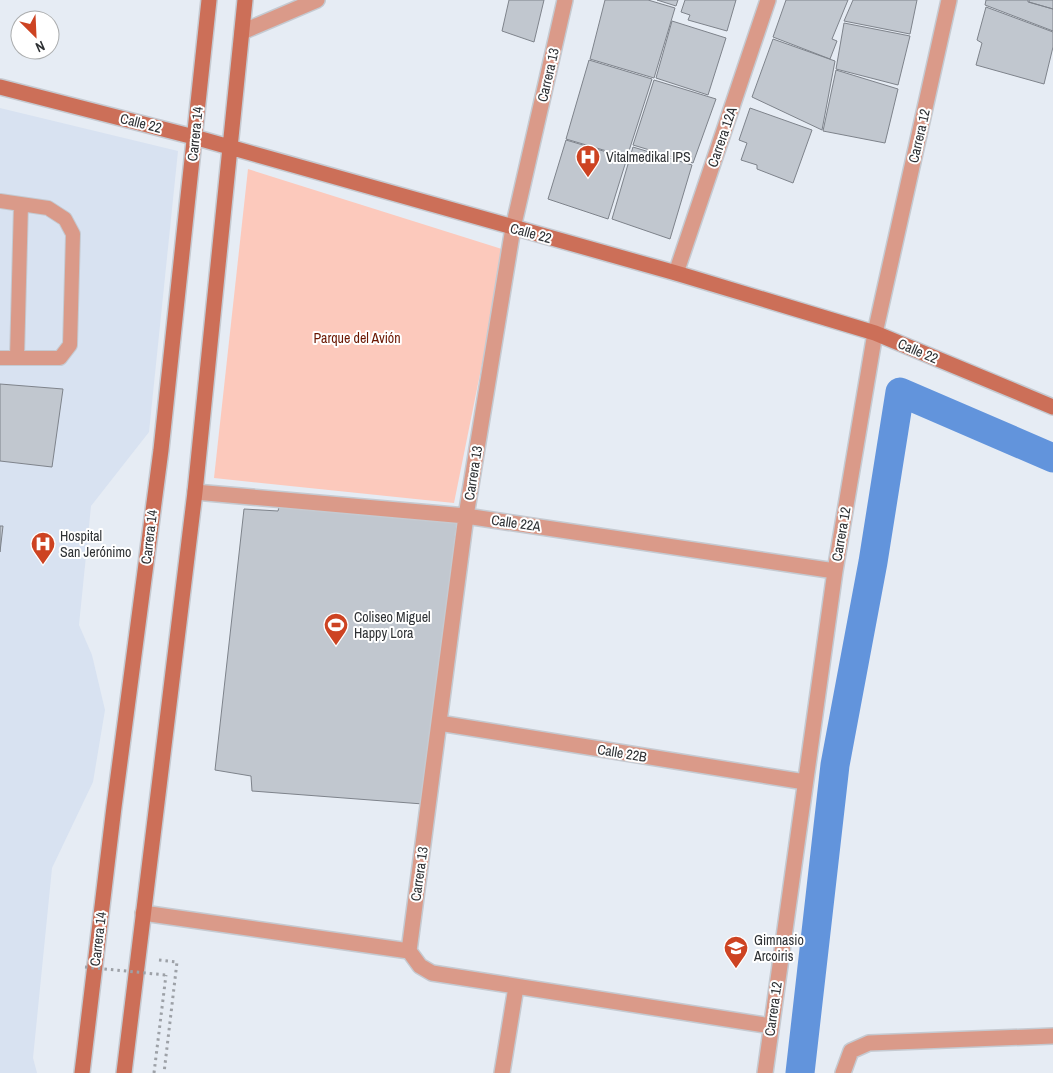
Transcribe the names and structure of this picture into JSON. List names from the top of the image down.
{
  "streets": {
    "main road": ["Calle 22", "Carrera 14"],
    "street": [
      "Carrera 13",
      "Carrera 12",
      "Carrera 12A",
      "Calle 22A",
      "Calle 22B"
    ]
  },
  "crossings": [
    ["Carrera 13", "Calle 22"],
    ["Carrera 13", "Calle 22A"],
    ["Carrera 13", "Calle 22B"],
    ["Calle 22", "Carrera 14"],
    ["Calle 22", "Carrera 12"],
    ["Calle 22", "Carrera 12A"],
    ["Carrera 12", "Calle 22A"],
    ["Carrera 12", "Calle 22B"]
  ],
  "parks": ["Parque del Avión"],
  "places": {
    "hospital": ["Vitalmedikal IPS", "Hospital San Jerónimo"],
    "sports": ["Coliseo Miguel Happy Lora"],
    "school or university": ["Gimnasio Arcoiris"]
  },
  "north": "bottom right"
}
